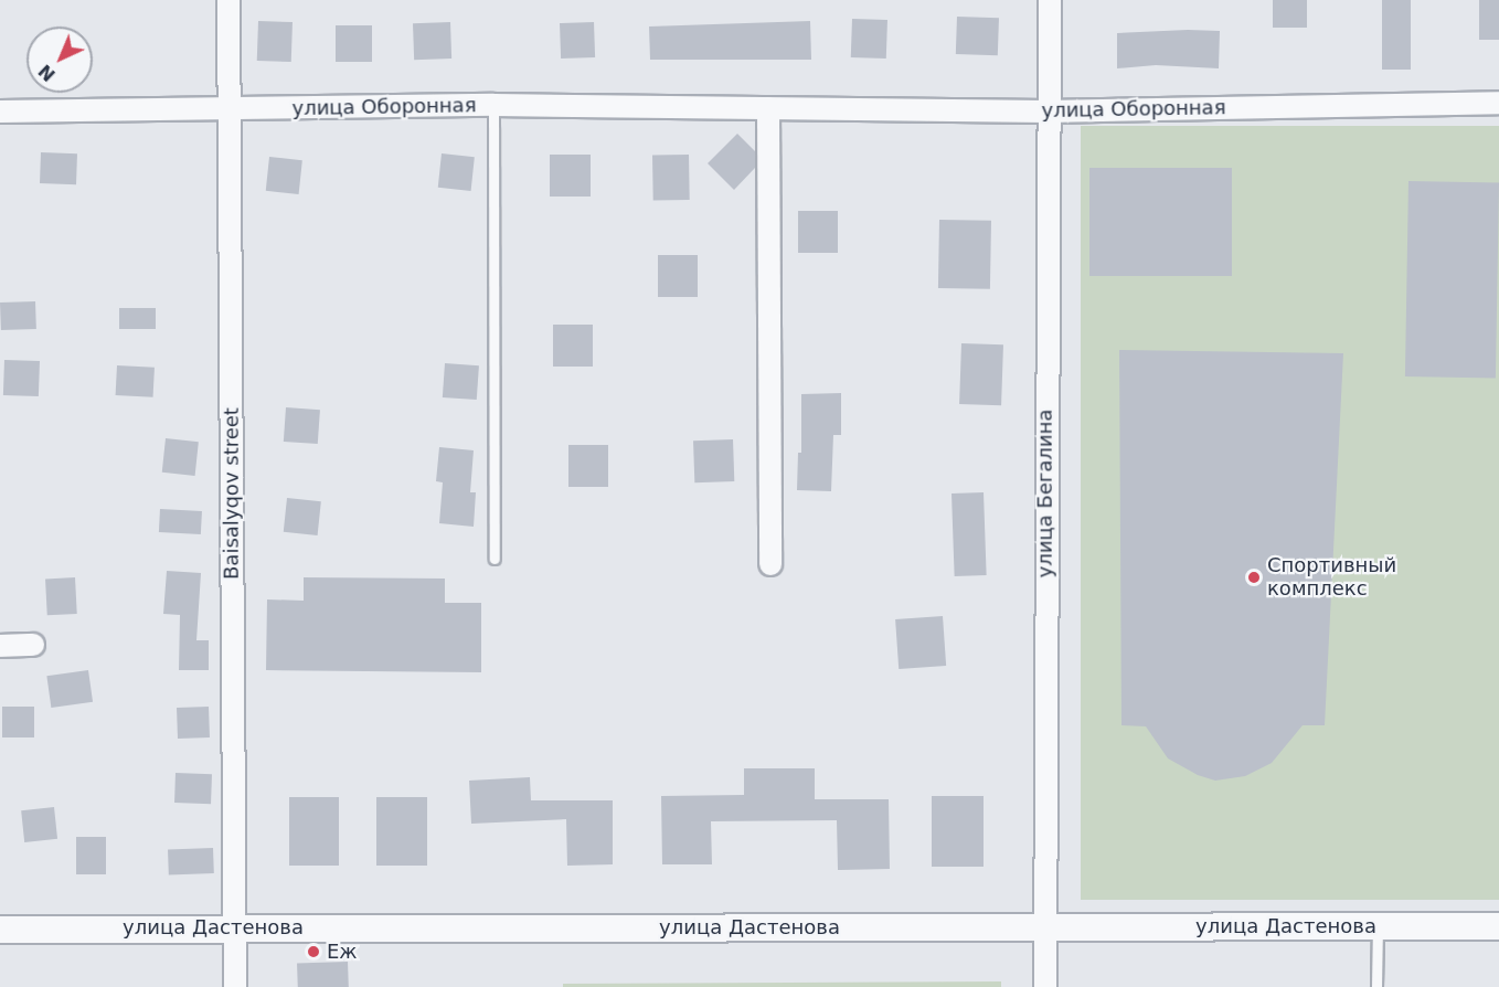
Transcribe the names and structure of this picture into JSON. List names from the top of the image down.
{
  "streets": {
    "street": [
      "улица Оборонная",
      "Baisalyqov street",
      "улица Бегалина",
      "улица Дастенова"
    ]
  },
  "crossings": [
    ["улица Оборонная", "Baisalyqov street"],
    ["улица Оборонная", "улица Бегалина"],
    ["Baisalyqov street", "улица Дастенова"],
    ["улица Бегалина", "улица Дастенова"]
  ],
  "places": ["Спортивный комплекс", "Еж"],
  "north": "bottom left"
}
